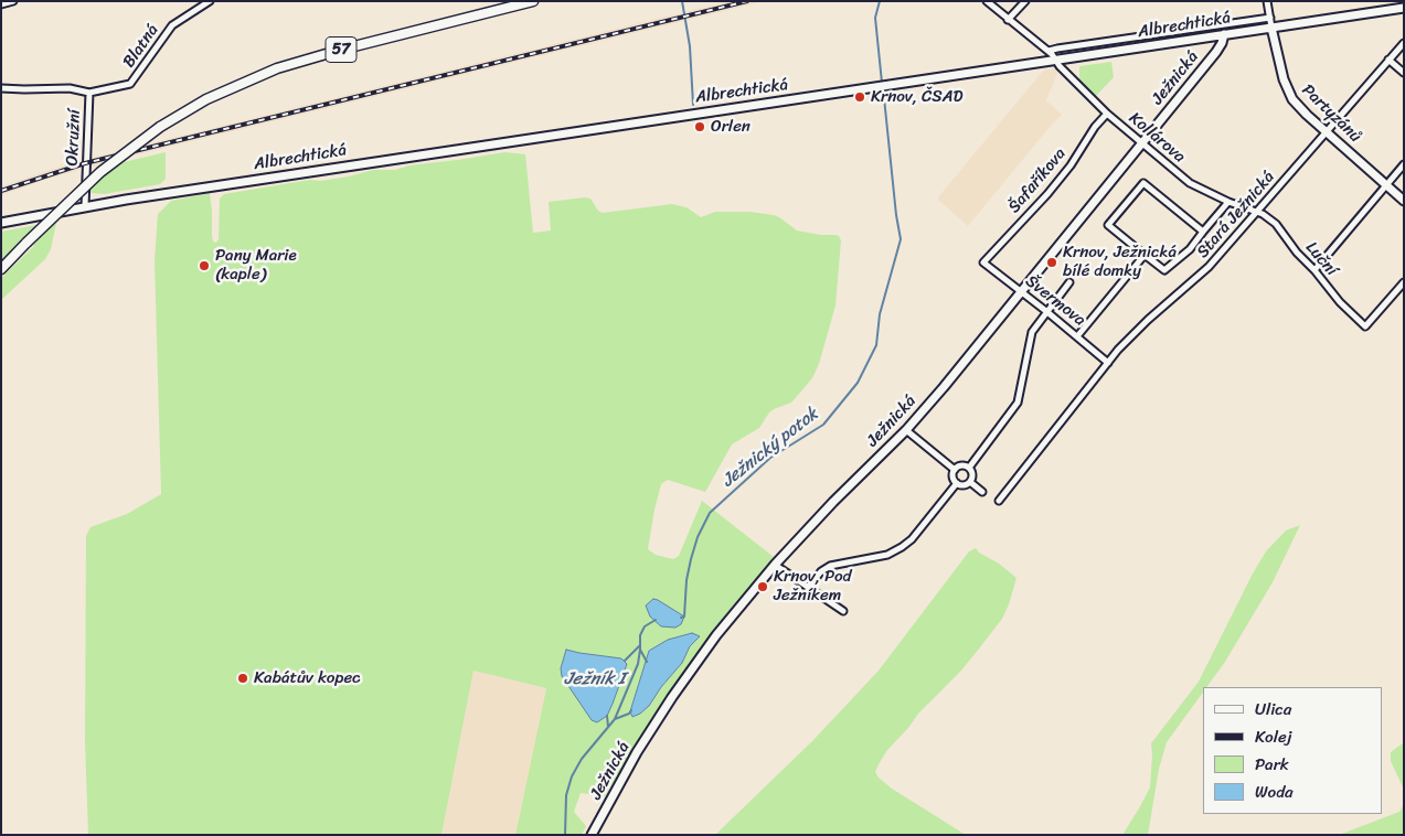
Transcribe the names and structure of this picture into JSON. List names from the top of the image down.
{
  "streets": {
    "main road": [
      "Albrechtická",
      "57",
      "Ježnická",
      "Partyzánů"
    ],
    "street": [
      "Blatná",
      "Okružní",
      "Kollárova",
      "Šafaříkova",
      "Stará Ježnická",
      "Luční",
      "Švermova"
    ]
  },
  "crossings": [
    ["Albrechtická", "Ježnická"],
    ["Albrechtická", "Partyzánů"],
    ["Albrechtická", "Okružní"],
    ["Albrechtická", "Kollárova"],
    ["Blatná", "Okružní"],
    ["Ježnická", "Kollárova"],
    ["Ježnická", "Švermova"],
    ["Partyzánů", "Stará Ježnická"],
    ["Kollárova", "Šafaříkova"],
    ["Kollárova", "Stará Ježnická"],
    ["Kollárova", "Luční"],
    ["Šafaříkova", "Švermova"],
    ["Stará Ježnická", "Luční"],
    ["Stará Ježnická", "Švermova"]
  ],
  "water": ["Ježnický potok", "Ježník I"],
  "places": [
    "Krnov, ČSAD",
    "Orlen",
    "Krnov, Ježnická bílé domky",
    "Pany Marie (kaple)",
    "Krnov, Pod Ježníkem",
    "Kabátův kopec"
  ],
  "legend": [
    "Ulica",
    "Kolej",
    "Park",
    "Woda"
  ]
}
